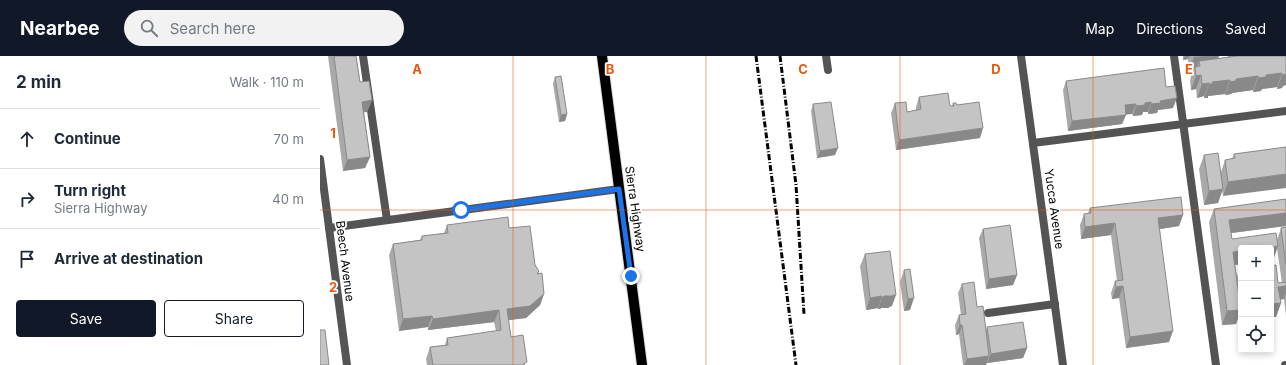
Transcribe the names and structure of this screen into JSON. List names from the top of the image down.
{
  "streets": {
    "main road": ["Sierra Highway"],
    "street": ["Yucca Avenue", "Beech Avenue"]
  },
  "page": {
    "header": "Nearbee",
    "search": "Search here",
    "nav": ["Map", "Directions", "Saved"],
    "heading": ["2 min", "Walk · 110 m"],
    "list": [
      ["Continue", "70 m"],
      ["Turn right", "Sierra Highway", "40 m"],
      "Arrive at destination"
    ],
    "map_buttons": ["+", "−"],
    "buttons": ["Save", "Share"]
  },
  "grid": {
    "columns": [
      "A",
      "B",
      "C",
      "D",
      "E"
    ],
    "rows": ["1", "2"]
  }
}
